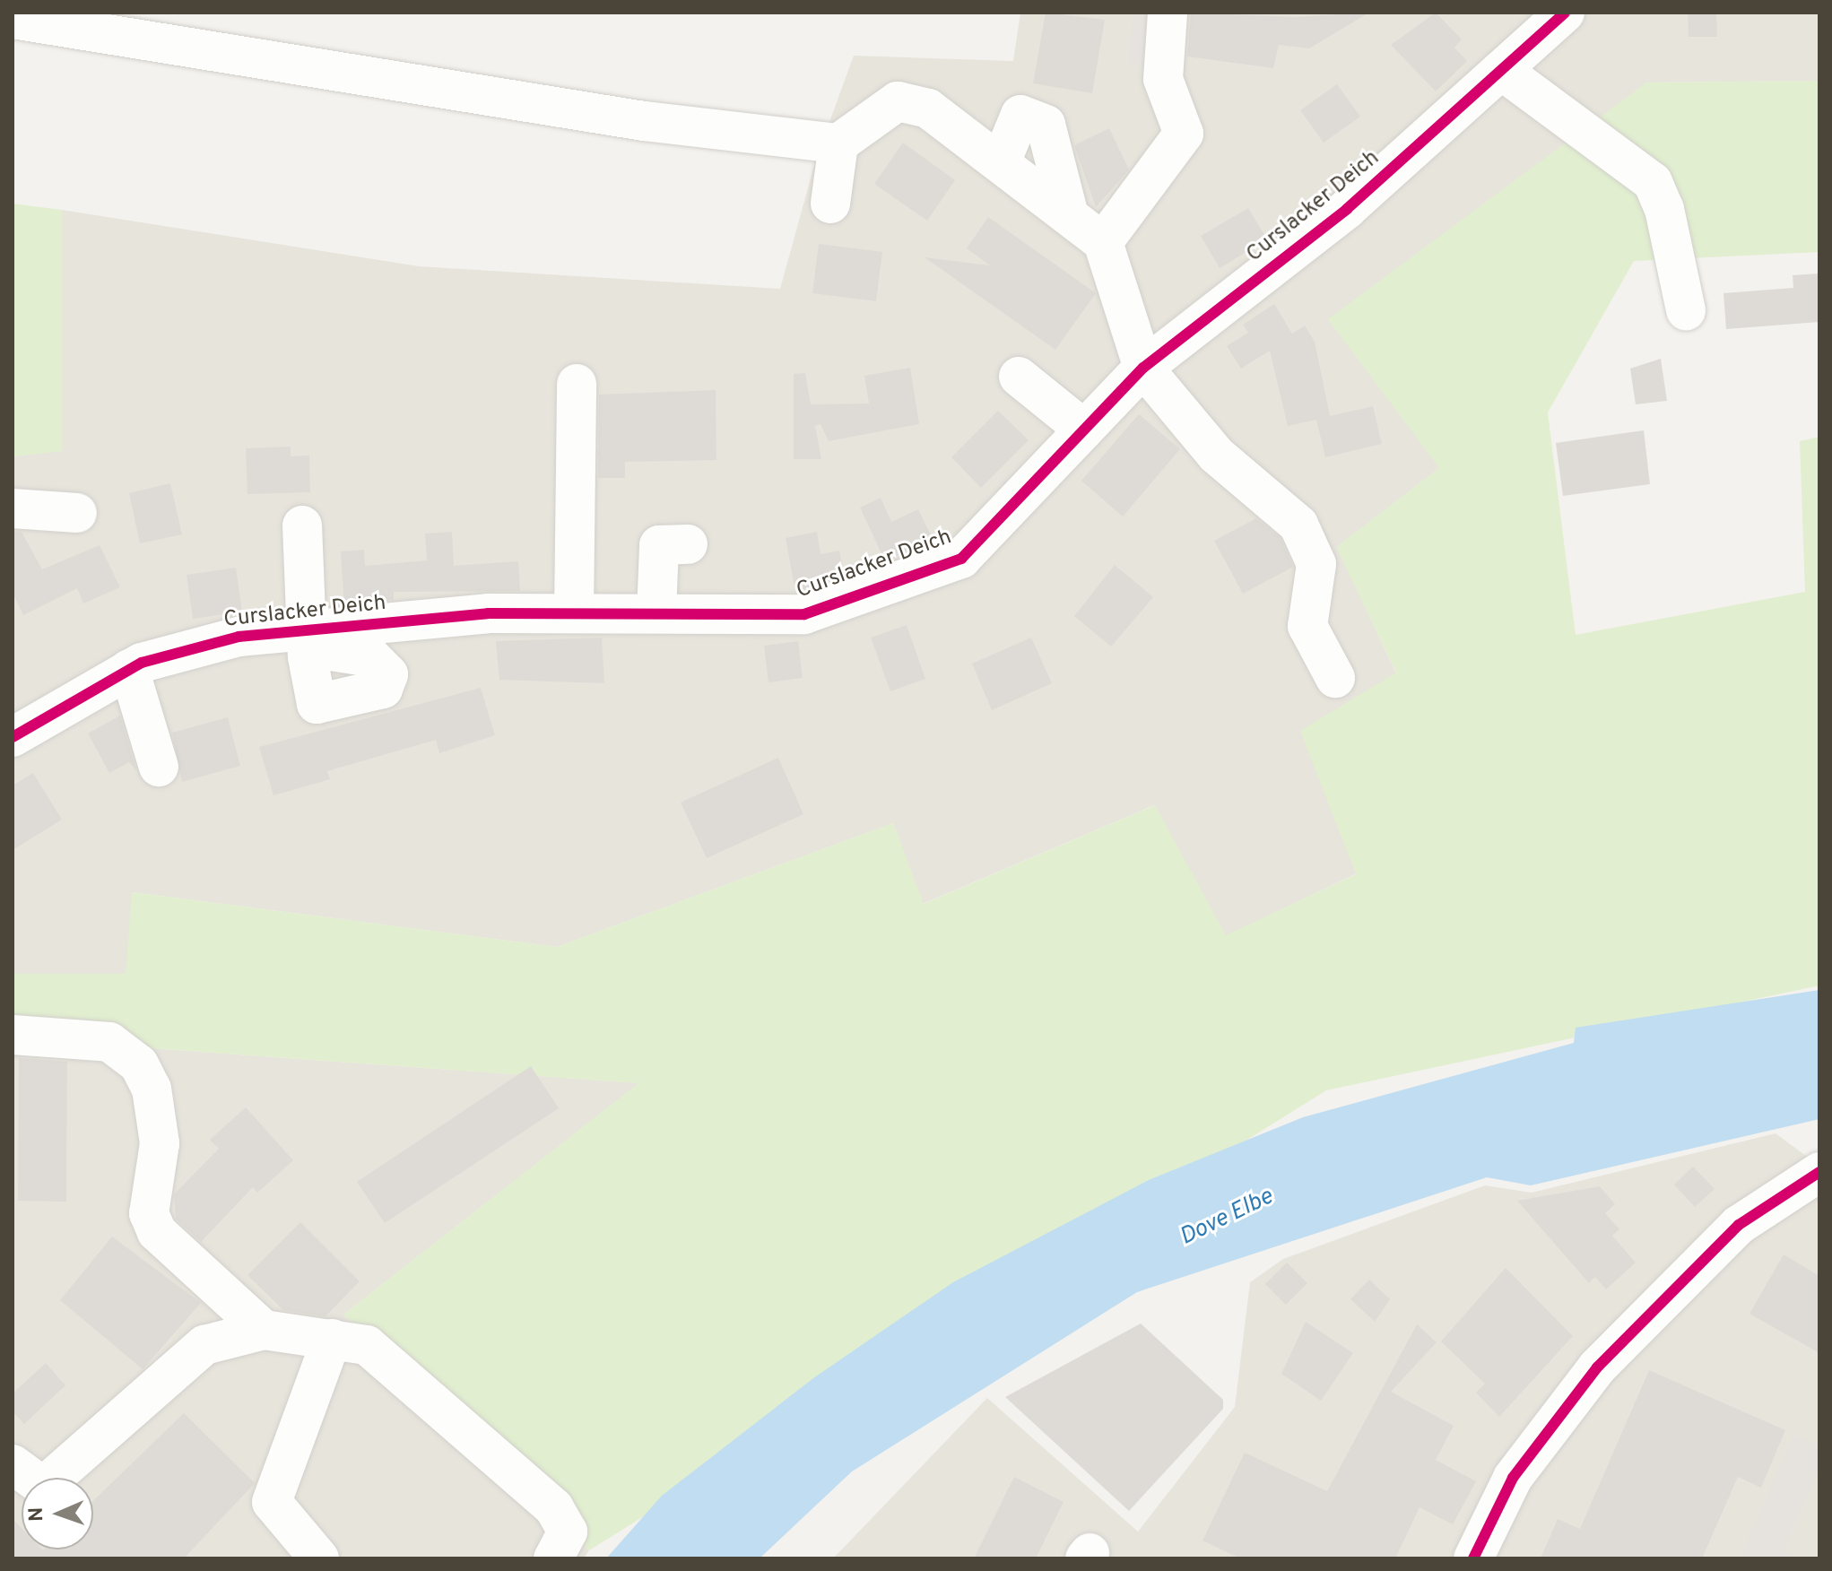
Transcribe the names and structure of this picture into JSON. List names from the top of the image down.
{
  "streets": {
    "street": ["Curslacker Deich"]
  },
  "water": ["Dove Elbe"],
  "north": "left"
}
